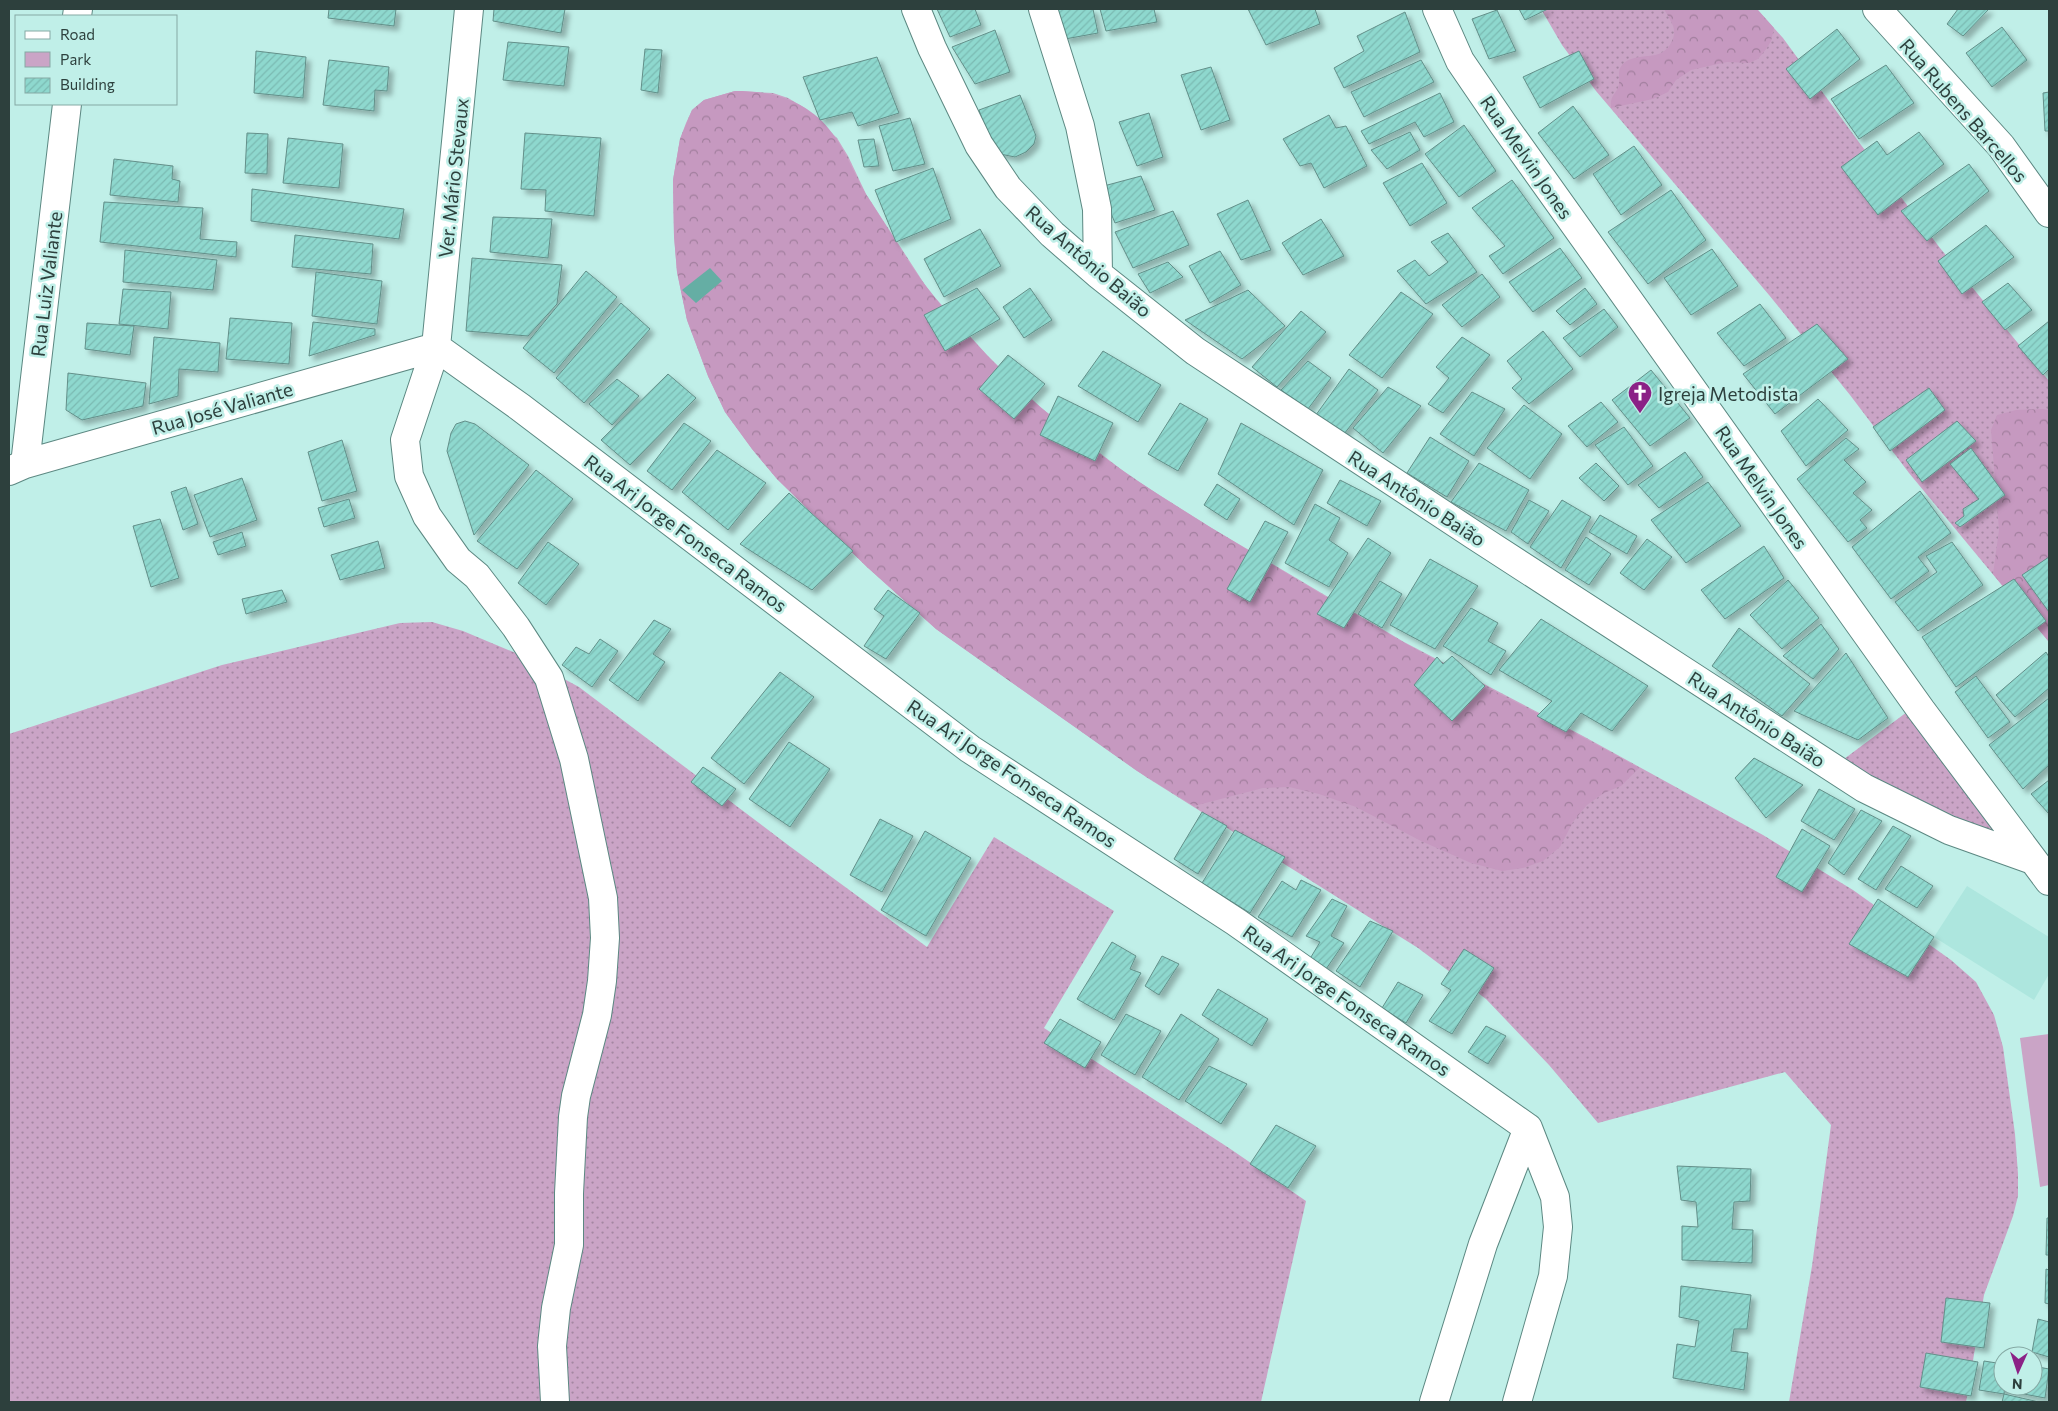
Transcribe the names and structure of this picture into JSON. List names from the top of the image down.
{
  "streets": {
    "street": [
      "Rua Rubens Barcellos",
      "Rua Melvin Jones",
      "Ver. Mário Stevaux",
      "Rua Antônio Baião",
      "Rua Luiz Valiante",
      "Rua José Valiante",
      "Rua Ari Jorge Fonseca Ramos"
    ]
  },
  "crossings": [
    ["Rua Melvin Jones", "Rua Antônio Baião"],
    ["Ver. Mário Stevaux", "Rua José Valiante"],
    ["Ver. Mário Stevaux", "Rua Ari Jorge Fonseca Ramos"],
    ["Rua Luiz Valiante", "Rua José Valiante"],
    ["Rua José Valiante", "Rua Ari Jorge Fonseca Ramos"]
  ],
  "places": {
    "church": ["Igreja Metodista"]
  },
  "legend": ["Road", "Park", "Building"],
  "north": "bottom"
}
